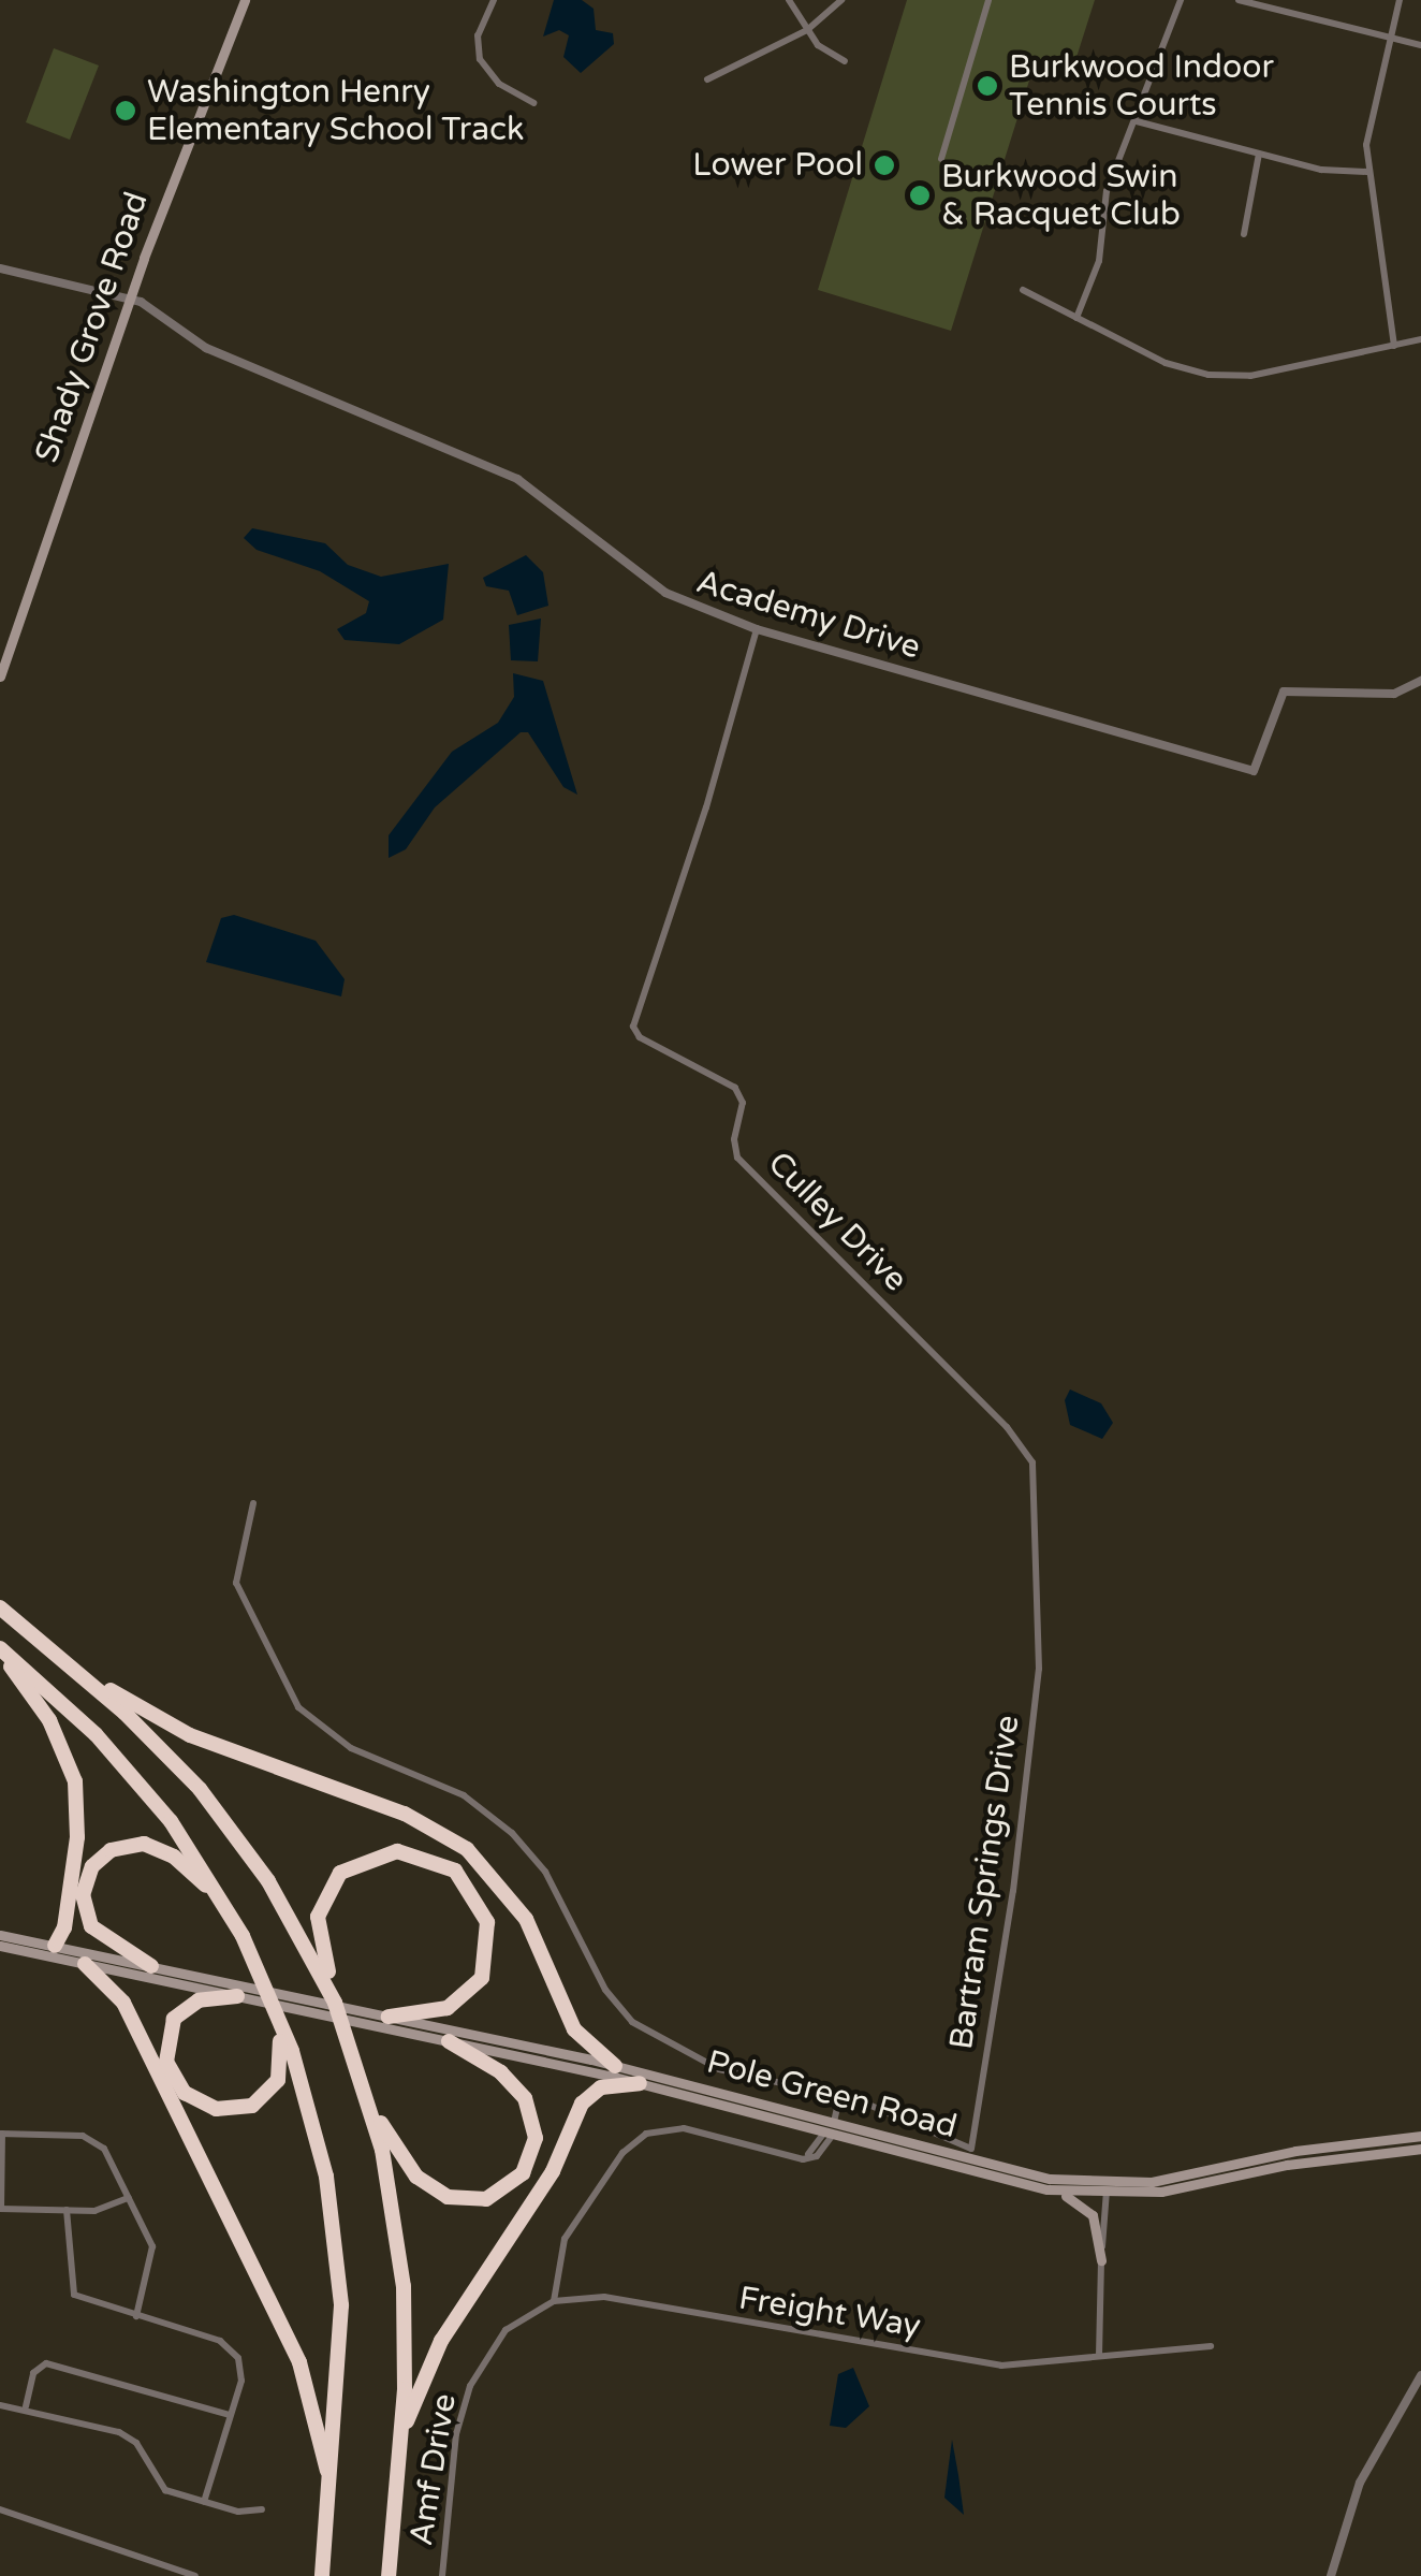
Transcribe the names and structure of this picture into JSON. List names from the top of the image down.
{
  "streets": {
    "main road": ["Shady Grove Road", "Pole Green Road"],
    "street": [
      "Academy Drive",
      "Culley Drive",
      "Bartram Springs Drive",
      "Freight Way",
      "Amf Drive"
    ]
  },
  "crossings": [
    ["Shady Grove Road", "Academy Drive"],
    ["Academy Drive", "Culley Drive"],
    ["Culley Drive", "Bartram Springs Drive"],
    ["Freight Way", "Amf Drive"]
  ],
  "places": [
    "Burkwood Indoor Tennis Courts",
    "Washington Henry Elementary School Track",
    "Lower Pool",
    "Burkwood Swin & Racquet Club"
  ]
}
